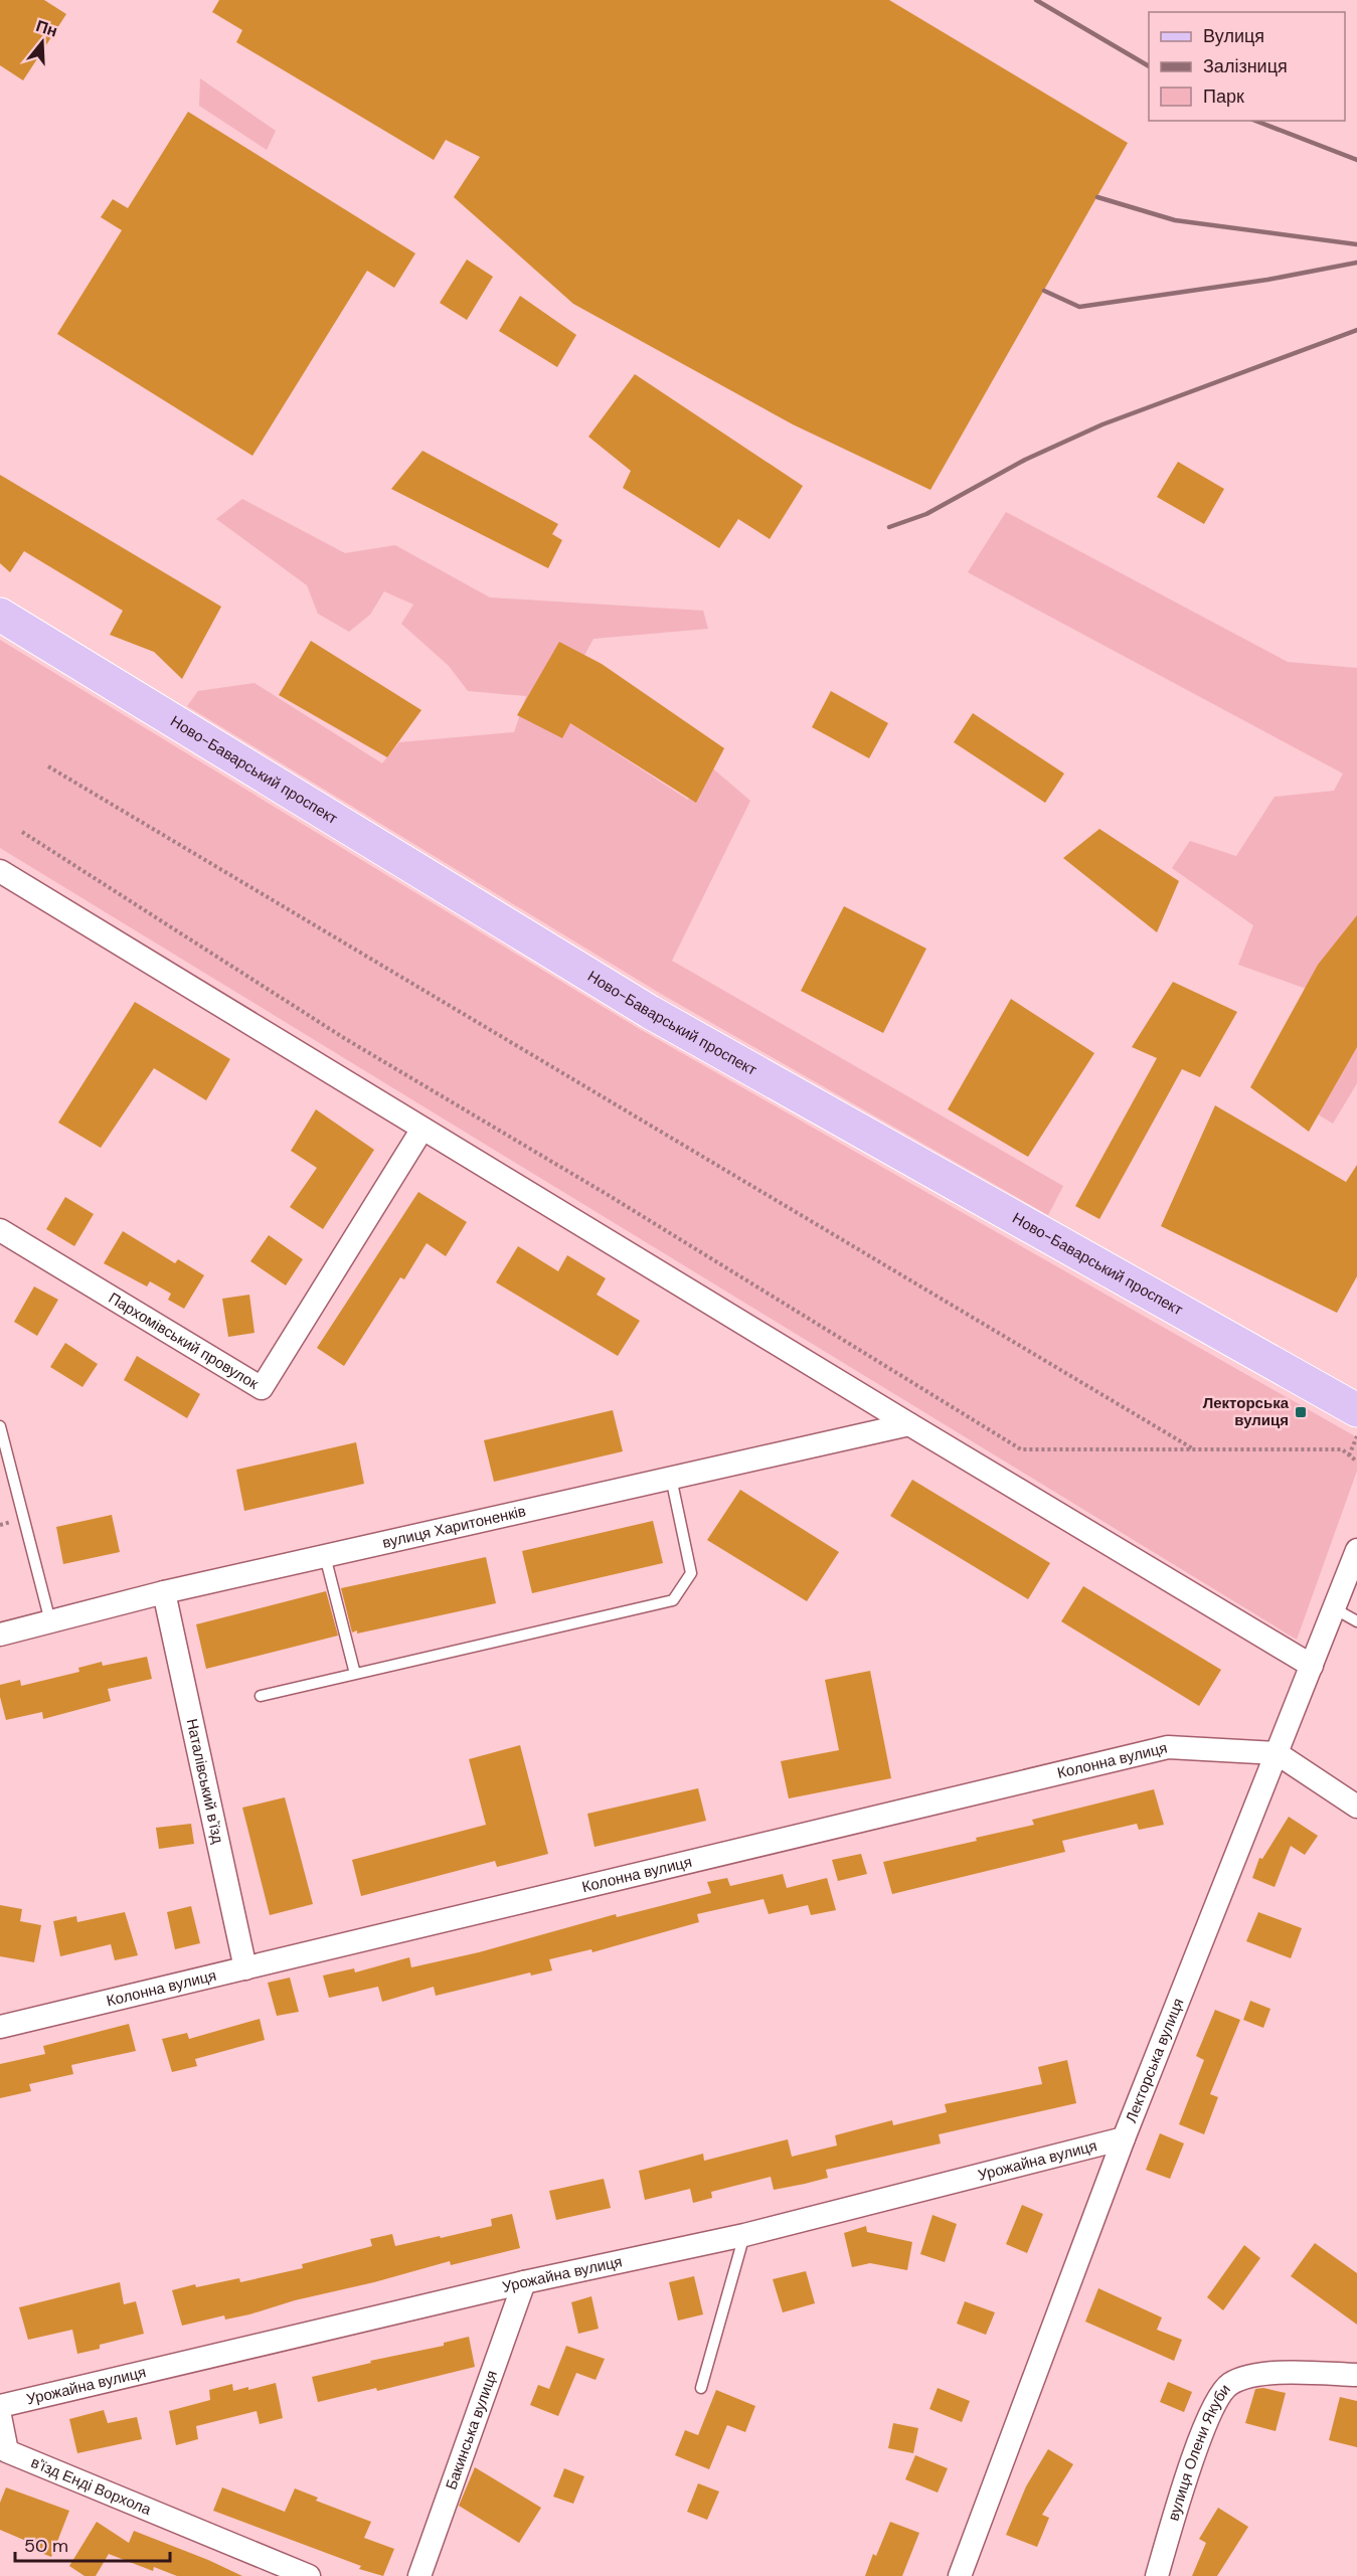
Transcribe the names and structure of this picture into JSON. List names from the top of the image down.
{
  "streets": {
    "main road": ["Ново-Баварський проспект"],
    "street": [
      "Пархомівський провулок",
      "вулиця Харитоненків",
      "Колонна вулиця",
      "Наталівський в'їзд",
      "Лекторська вулиця",
      "Урожайна вулиця",
      "Бакинська вулиця",
      "вулиця Олени Якуби",
      "в'їзд Енді Ворхола"
    ]
  },
  "crossings": [
    ["вулиця Харитоненків", "Наталівський в'їзд"],
    ["Колонна вулиця", "Наталівський в'їзд"],
    ["Колонна вулиця", "Лекторська вулиця"],
    ["Лекторська вулиця", "Урожайна вулиця"],
    ["Урожайна вулиця", "Бакинська вулиця"]
  ],
  "places": {
    "transit": ["Лекторська вулиця"]
  },
  "legend": ["Вулиця", "Залізниця", "Парк"],
  "scale_bar": "50 m",
  "north": "top"
}
